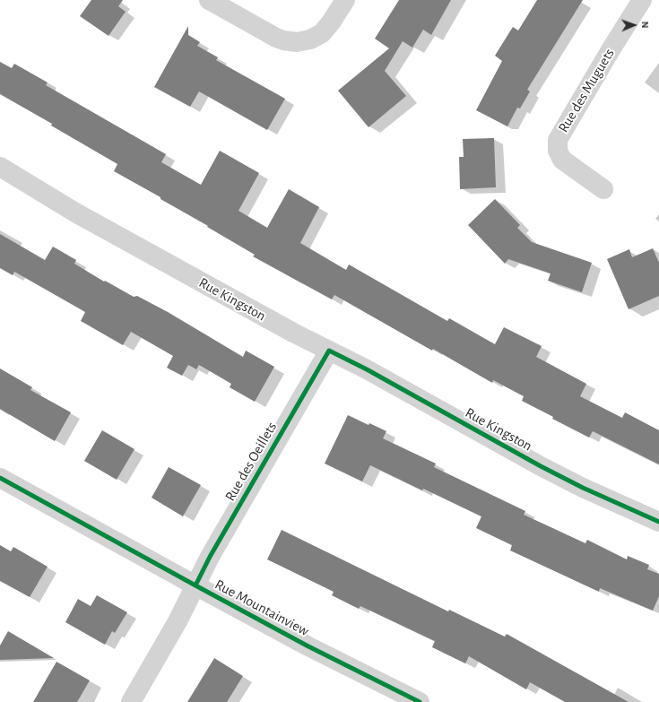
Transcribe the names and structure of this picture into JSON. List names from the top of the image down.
{
  "streets": {
    "street": [
      "Rue des Muguets",
      "Rue Kingston",
      "Rue des Oeillets",
      "Rue Mountainview"
    ]
  },
  "crossings": [
    ["Rue Kingston", "Rue des Oeillets"],
    ["Rue des Oeillets", "Rue Mountainview"]
  ],
  "north": "right"
}
